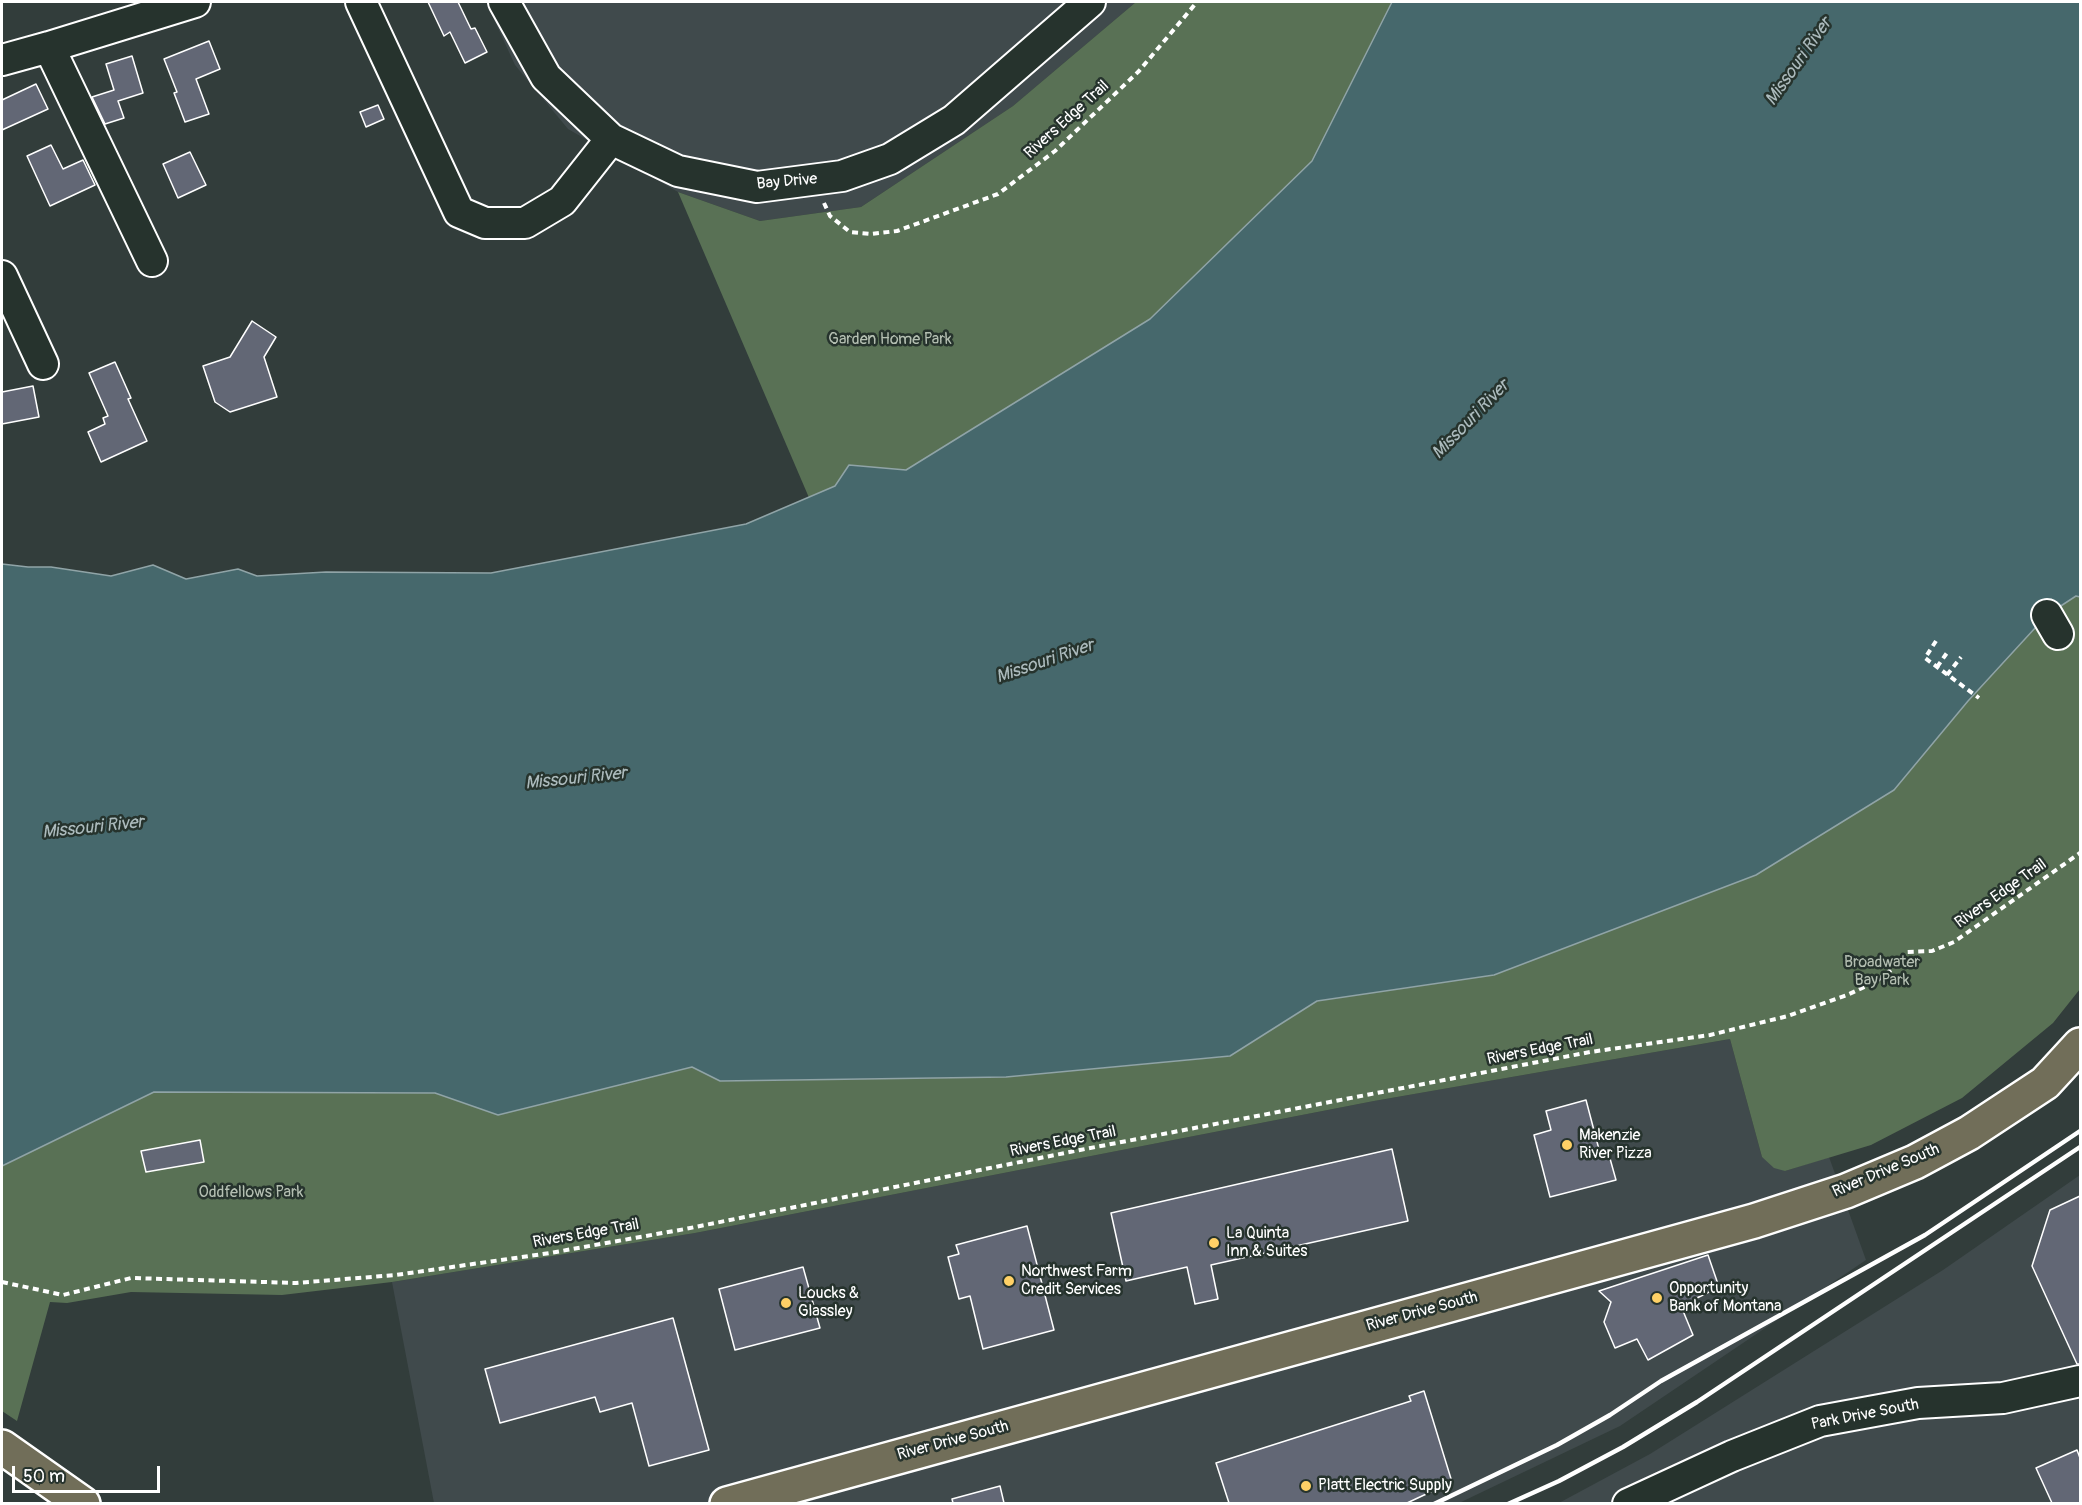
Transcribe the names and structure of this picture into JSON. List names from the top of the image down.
{
  "streets": {
    "main road": ["River Drive South"],
    "street": ["Bay Drive", "Park Drive South"],
    "path": ["Rivers Edge Trail"]
  },
  "crossings": [
    ["Rivers Edge Trail", "Bay Drive"]
  ],
  "water": ["Missouri River"],
  "parks": ["Garden Home Park", "Broadwater Bay Park", "Oddfellows Park"],
  "places": [
    "Makenzie River Pizza",
    "La Quinta Inn & Suites",
    "Northwest Farm Credit Services",
    "Opportunity Bank of Montana",
    "Loucks & Glassley",
    "Platt Electric Supply"
  ],
  "scale_bar": "50 m"
}
